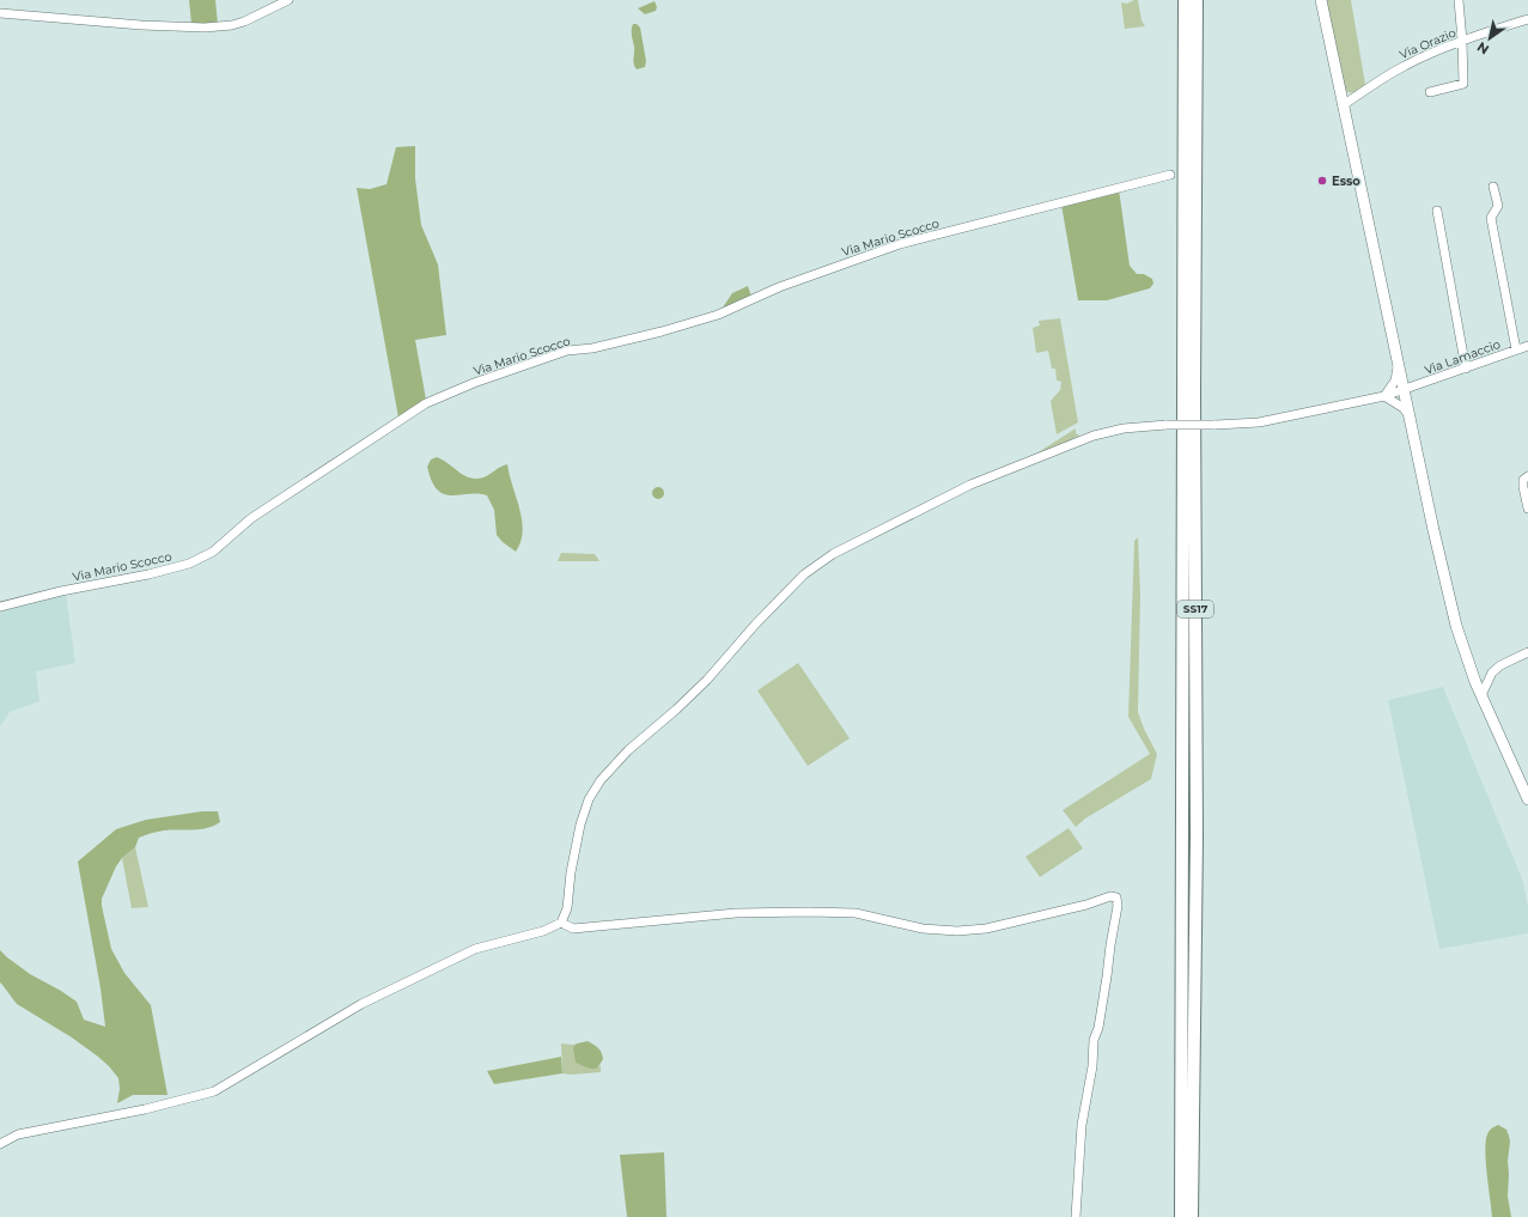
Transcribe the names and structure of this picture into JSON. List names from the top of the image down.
{
  "streets": {
    "highway": ["SS17"],
    "street": ["Via Orazio", "Via Mario Scocco", "Via Lamaccio"]
  },
  "places": ["Esso"],
  "north": "bottom left"
}
